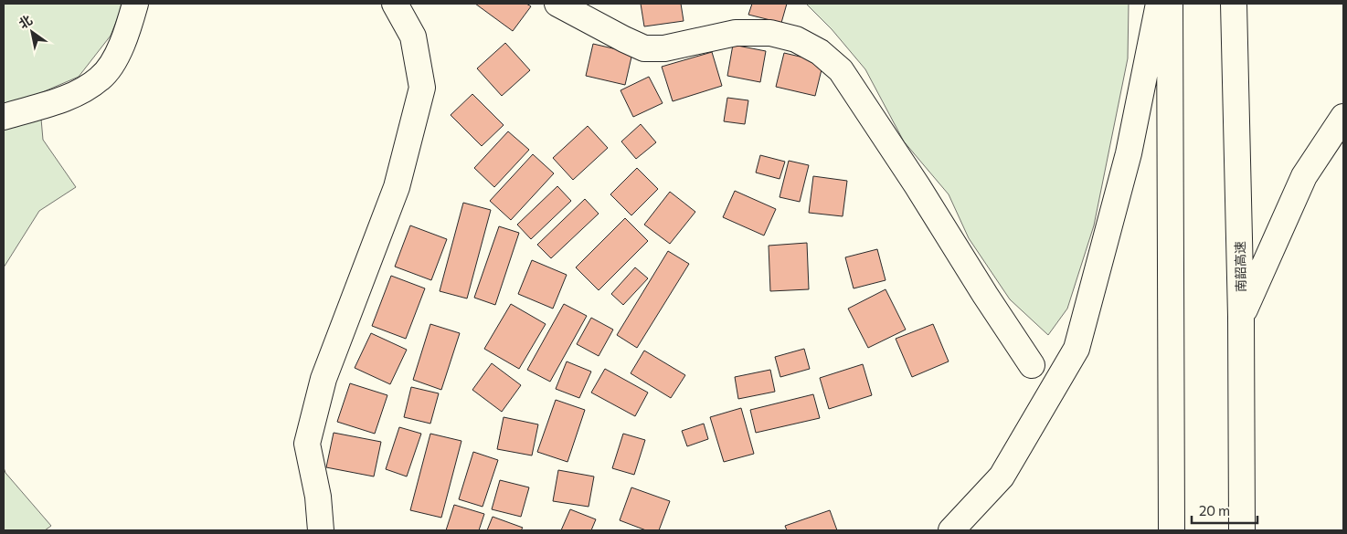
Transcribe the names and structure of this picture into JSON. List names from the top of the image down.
{
  "streets": {
    "main road": ["南韶高速"]
  },
  "scale_bar": "20 m",
  "north": "top left"
}
